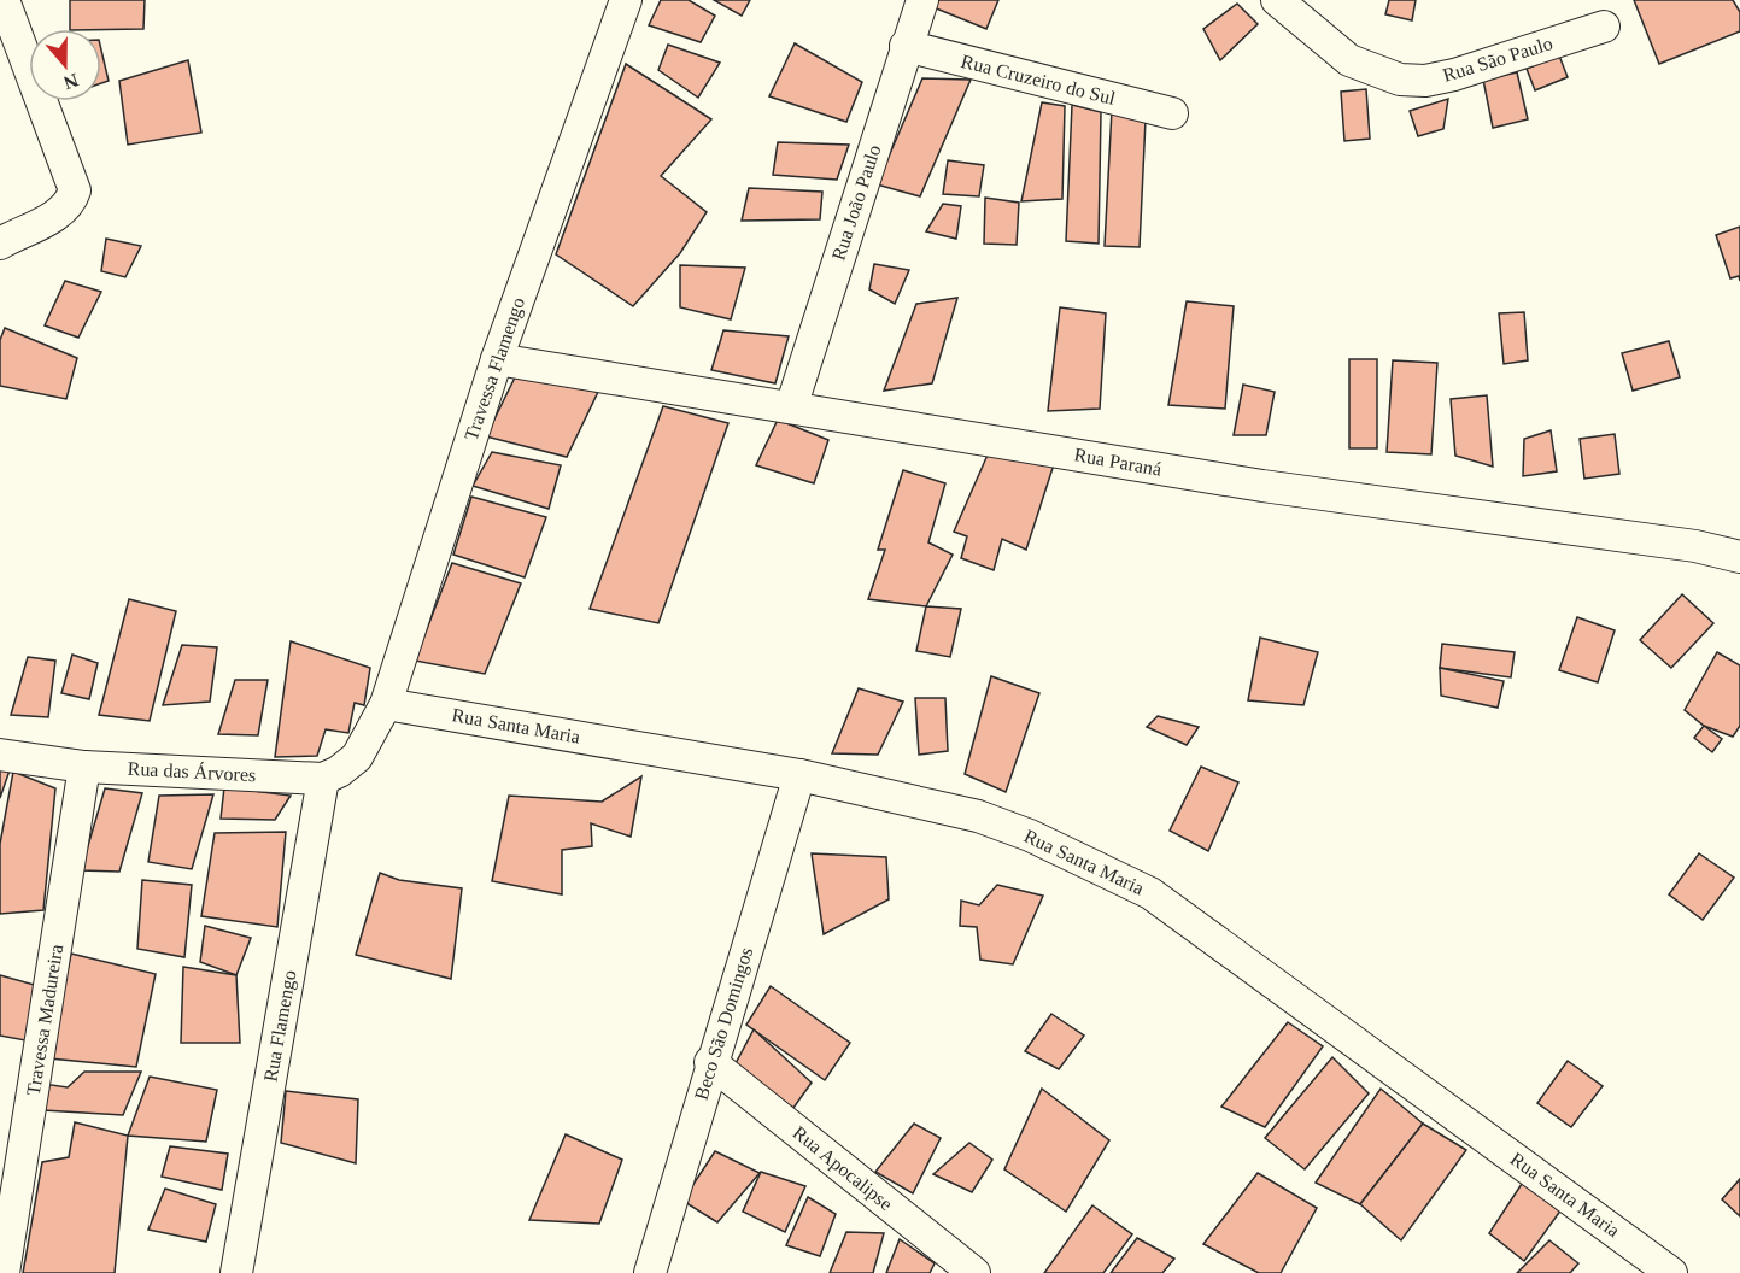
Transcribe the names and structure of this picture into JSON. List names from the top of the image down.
{
  "streets": {
    "street": [
      "Rua São Paulo",
      "Rua Cruzeiro do Sul",
      "Rua João Paulo",
      "Travessa Flamengo",
      "Rua Paraná",
      "Rua Santa Maria",
      "Rua das Árvores",
      "Travessa Madureira",
      "Beco São Domingos",
      "Rua Flamengo",
      "Rua Apocalipse"
    ]
  },
  "crossings": [
    ["Rua Cruzeiro do Sul", "Rua João Paulo"],
    ["Rua João Paulo", "Rua Paraná"],
    ["Travessa Flamengo", "Rua Paraná"],
    ["Travessa Flamengo", "Rua Santa Maria"],
    ["Travessa Flamengo", "Rua das Árvores"],
    ["Travessa Flamengo", "Rua Flamengo"],
    ["Rua Santa Maria", "Beco São Domingos"],
    ["Rua das Árvores", "Travessa Madureira"],
    ["Rua das Árvores", "Rua Flamengo"],
    ["Beco São Domingos", "Rua Apocalipse"]
  ],
  "north": "bottom"
}
